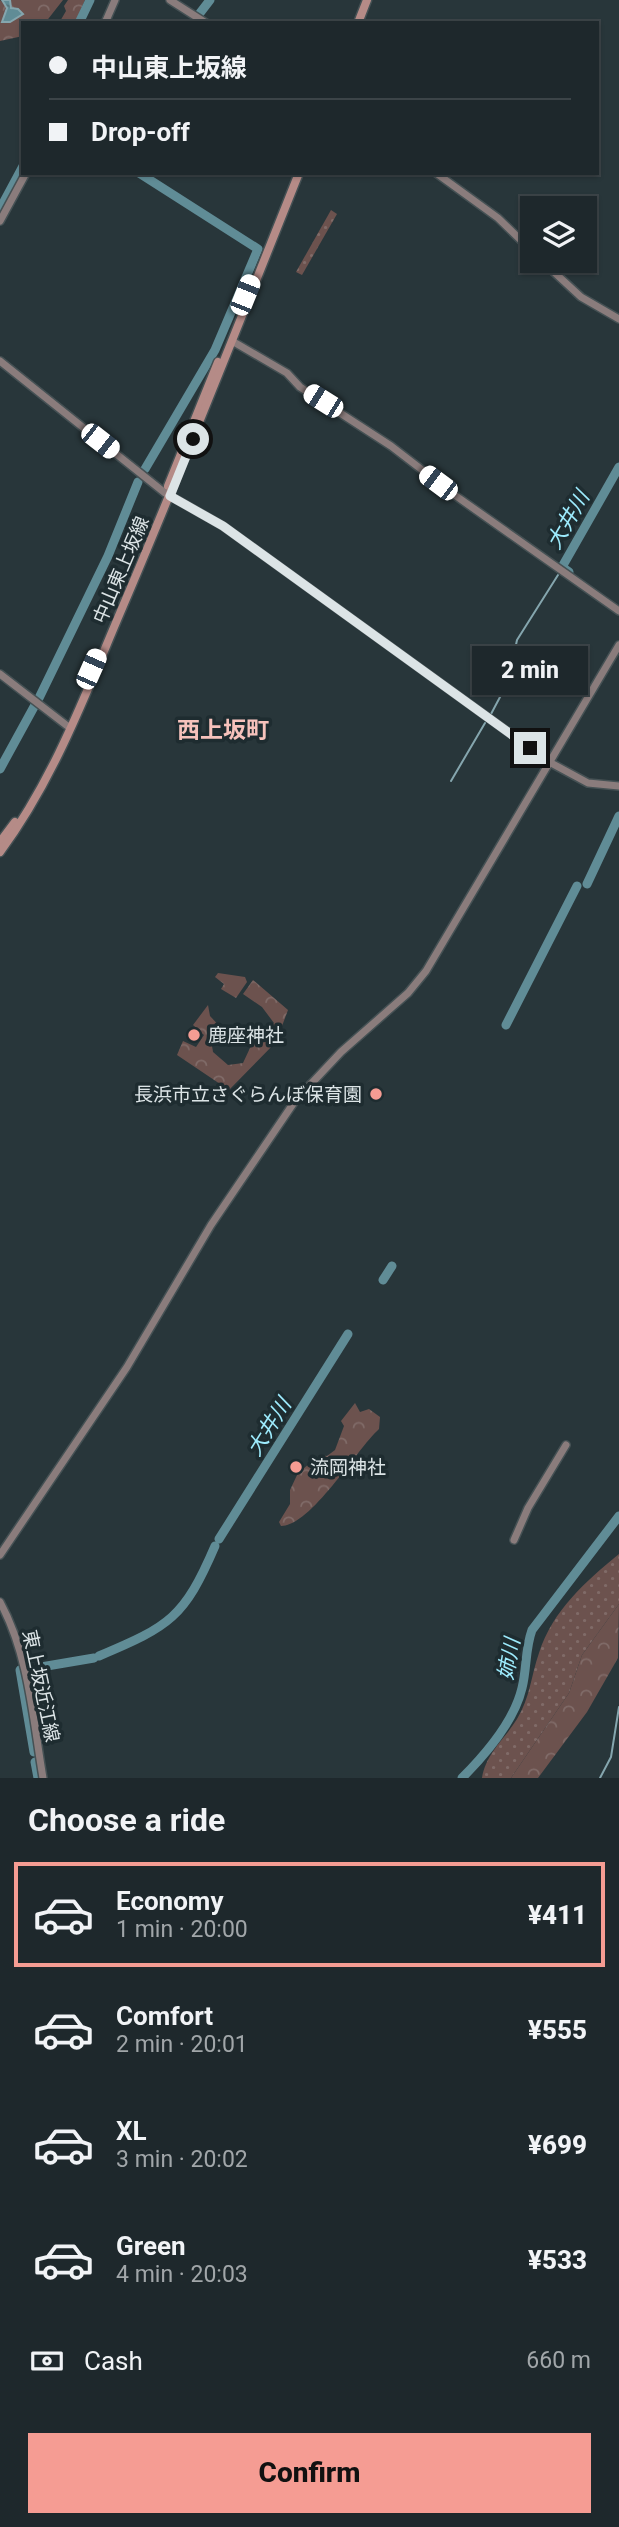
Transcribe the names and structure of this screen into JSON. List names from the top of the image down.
{
  "streets": {
    "main road": ["中山東上坂線"],
    "street": ["東上坂近江線"]
  },
  "districts": ["西上坂町"],
  "water": ["大井川", "姉川"],
  "places": ["鹿座神社", "長浜市立さぐらんぼ保育園", "流岡神社"],
  "page": {
    "banner": ["中山東上坂線", "Drop-off"],
    "bubble": "2 min",
    "heading": "Choose a ride",
    "list": [
      {
        "name": "Economy",
        "note": "1 min · 20:00",
        "value": "¥411"
      },
      {
        "name": "Comfort",
        "note": "2 min · 20:01",
        "value": "¥555"
      },
      {
        "name": "XL",
        "note": "3 min · 20:02",
        "value": "¥699"
      },
      {
        "name": "Green",
        "note": "4 min · 20:03",
        "value": "¥533"
      }
    ],
    "pay": ["Cash", "660 m"],
    "buttons": "Confirm"
  }
}
